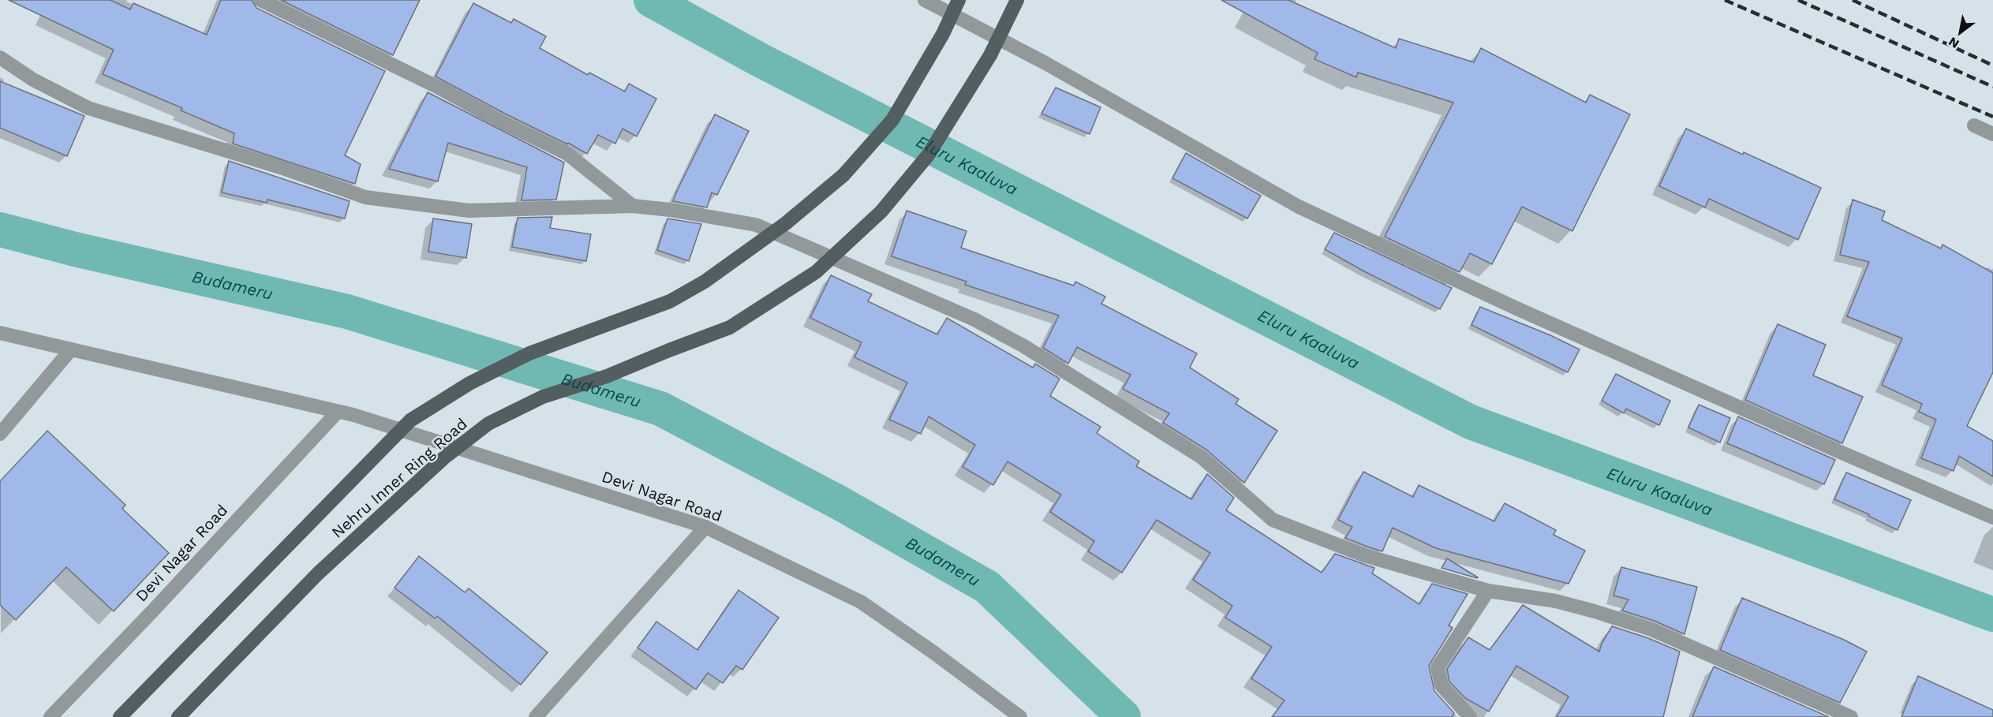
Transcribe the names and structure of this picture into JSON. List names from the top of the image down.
{
  "streets": {
    "main road": ["Nehru Inner Ring Road"],
    "street": ["Devi Nagar Road"]
  },
  "water": ["Eluru Kaaluva", "Budameru"],
  "north": "bottom left"
}
